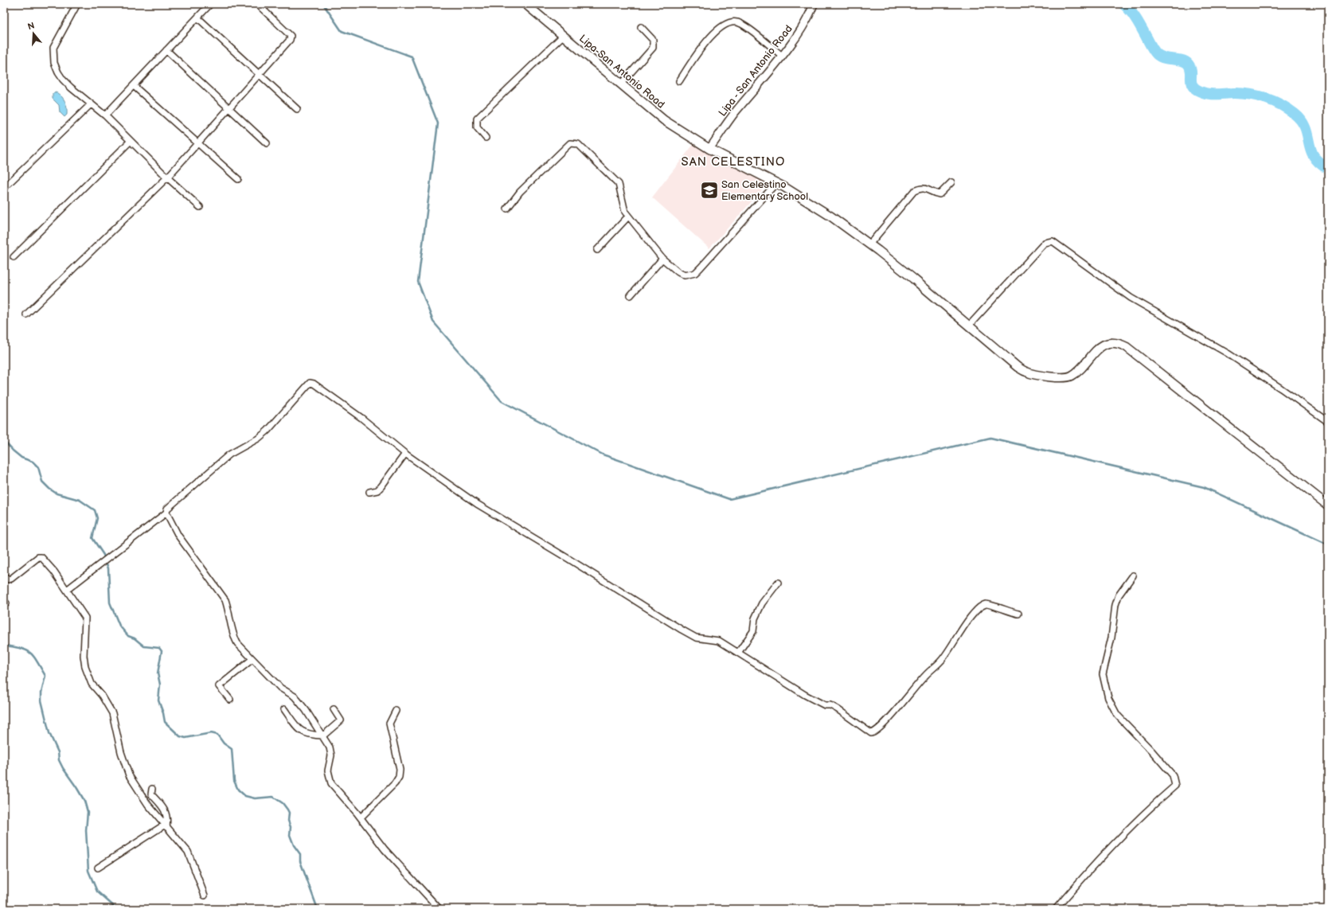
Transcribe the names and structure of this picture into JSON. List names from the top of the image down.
{
  "streets": {
    "main road": ["Lipa-San Antonio Road"],
    "street": ["Lipa - San Antonio Road"]
  },
  "crossings": [
    ["Lipa - San Antonio Road", "Lipa-San Antonio Road"]
  ],
  "districts": ["SAN CELESTINO"],
  "places": {
    "school or university": ["San Celestino Elementary School"]
  },
  "north": "top"
}
